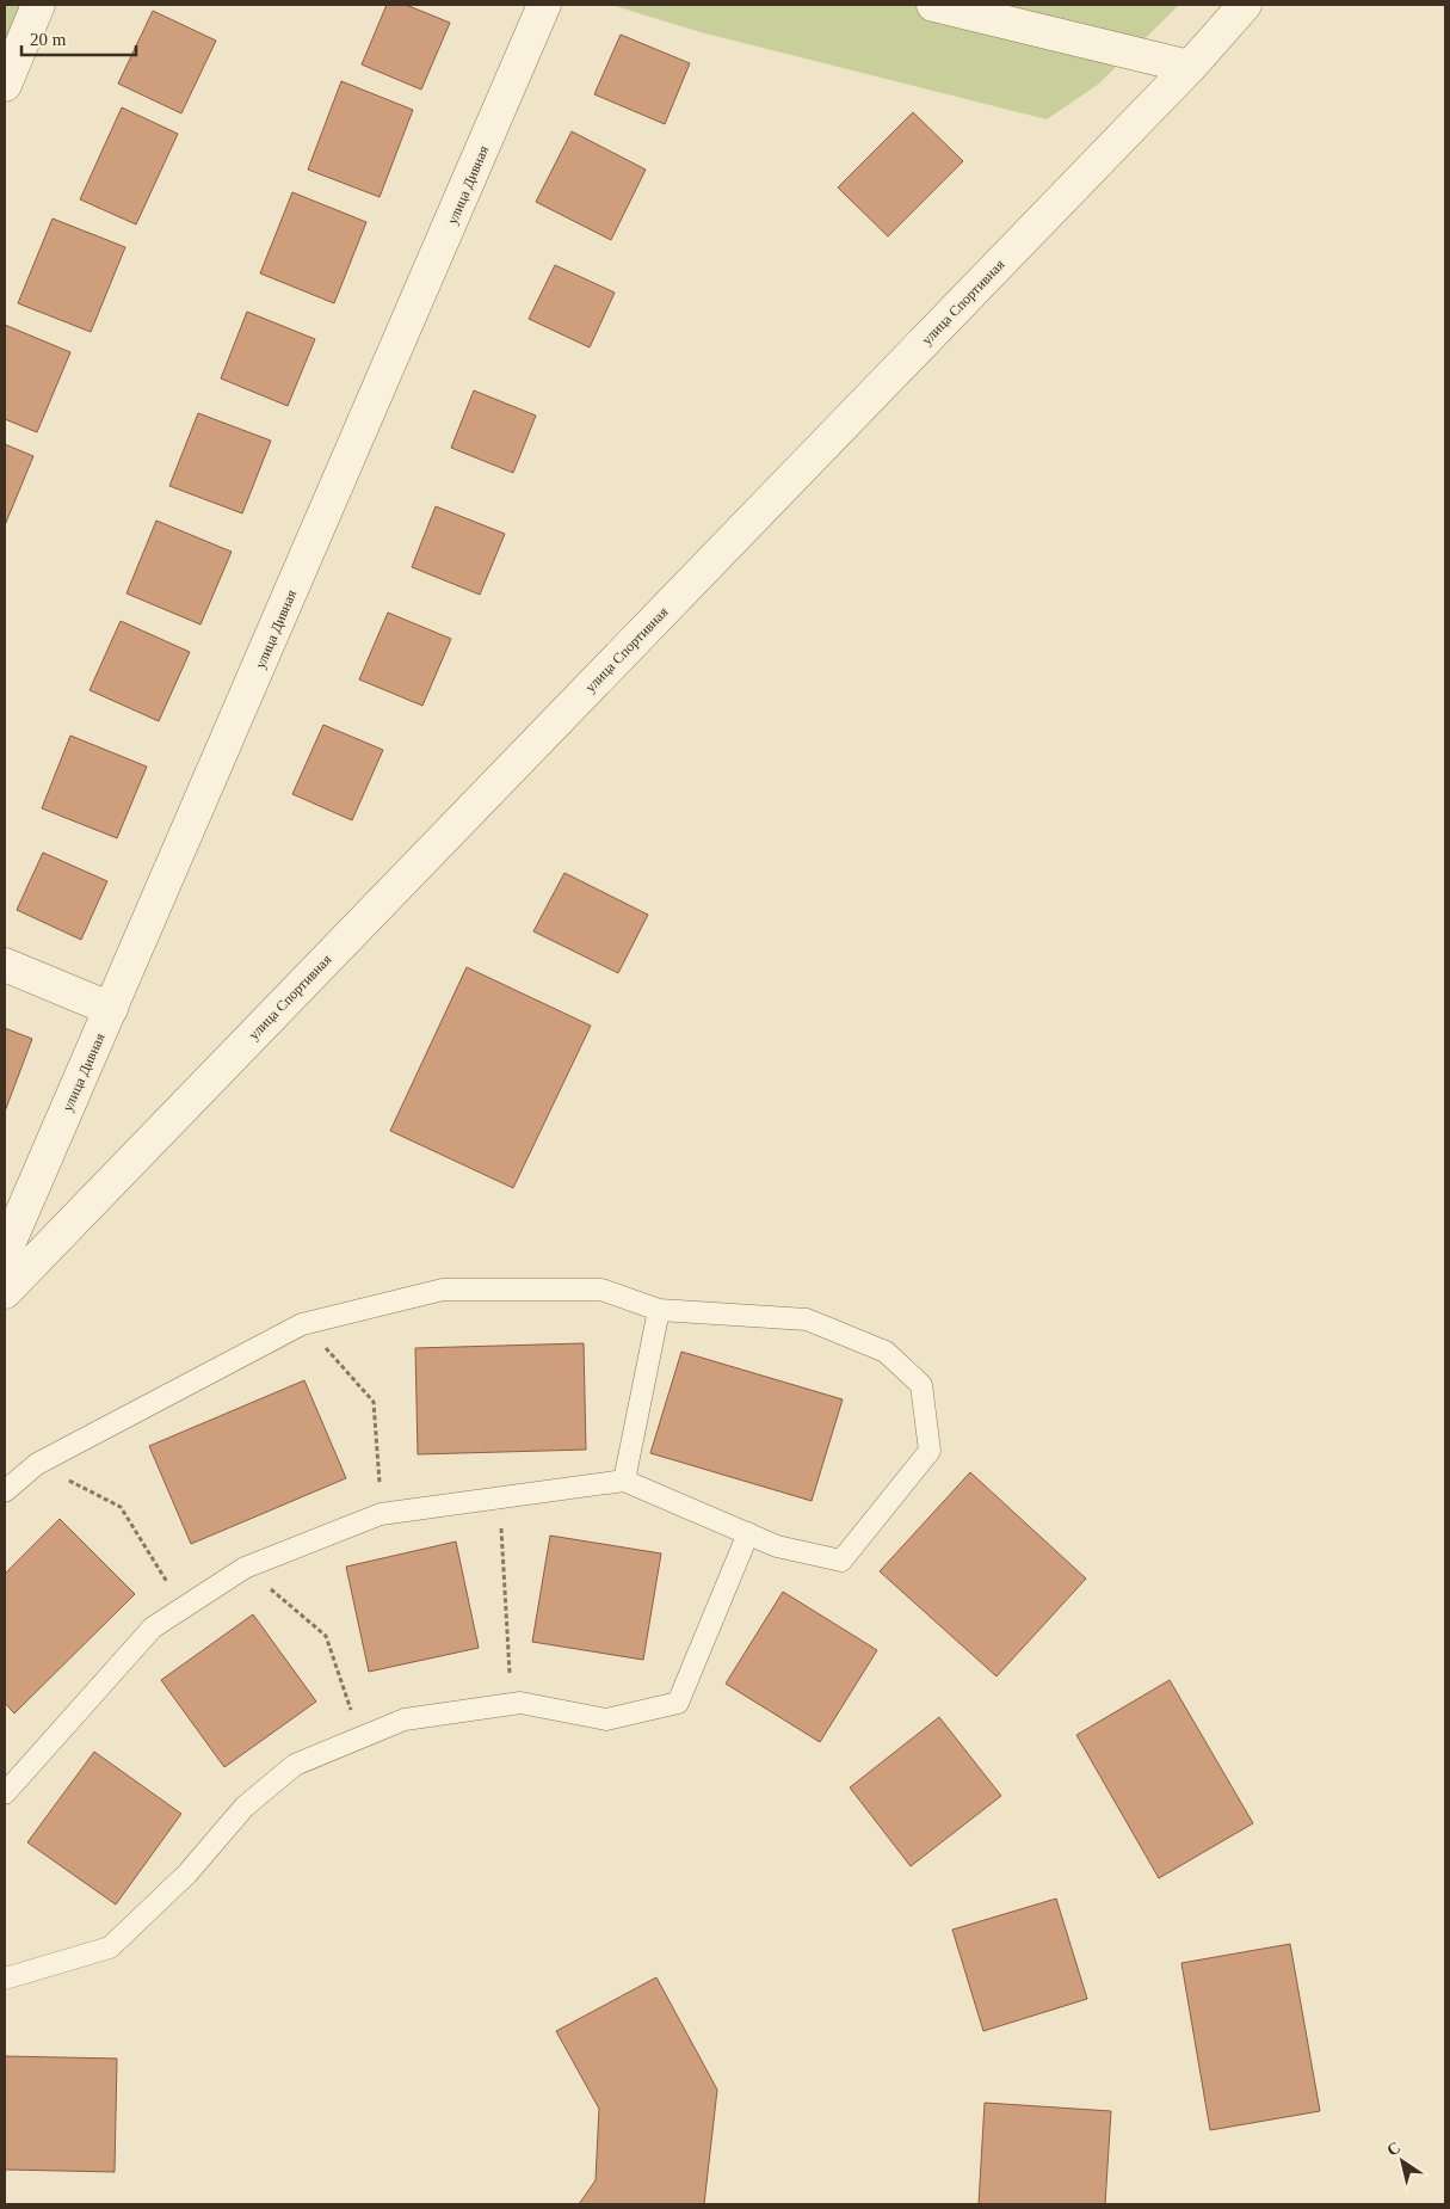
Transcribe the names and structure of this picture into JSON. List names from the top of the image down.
{
  "streets": {
    "street": ["улица Дивная", "улица Спортивная"]
  },
  "scale_bar": "20 m",
  "north": "top left"
}
